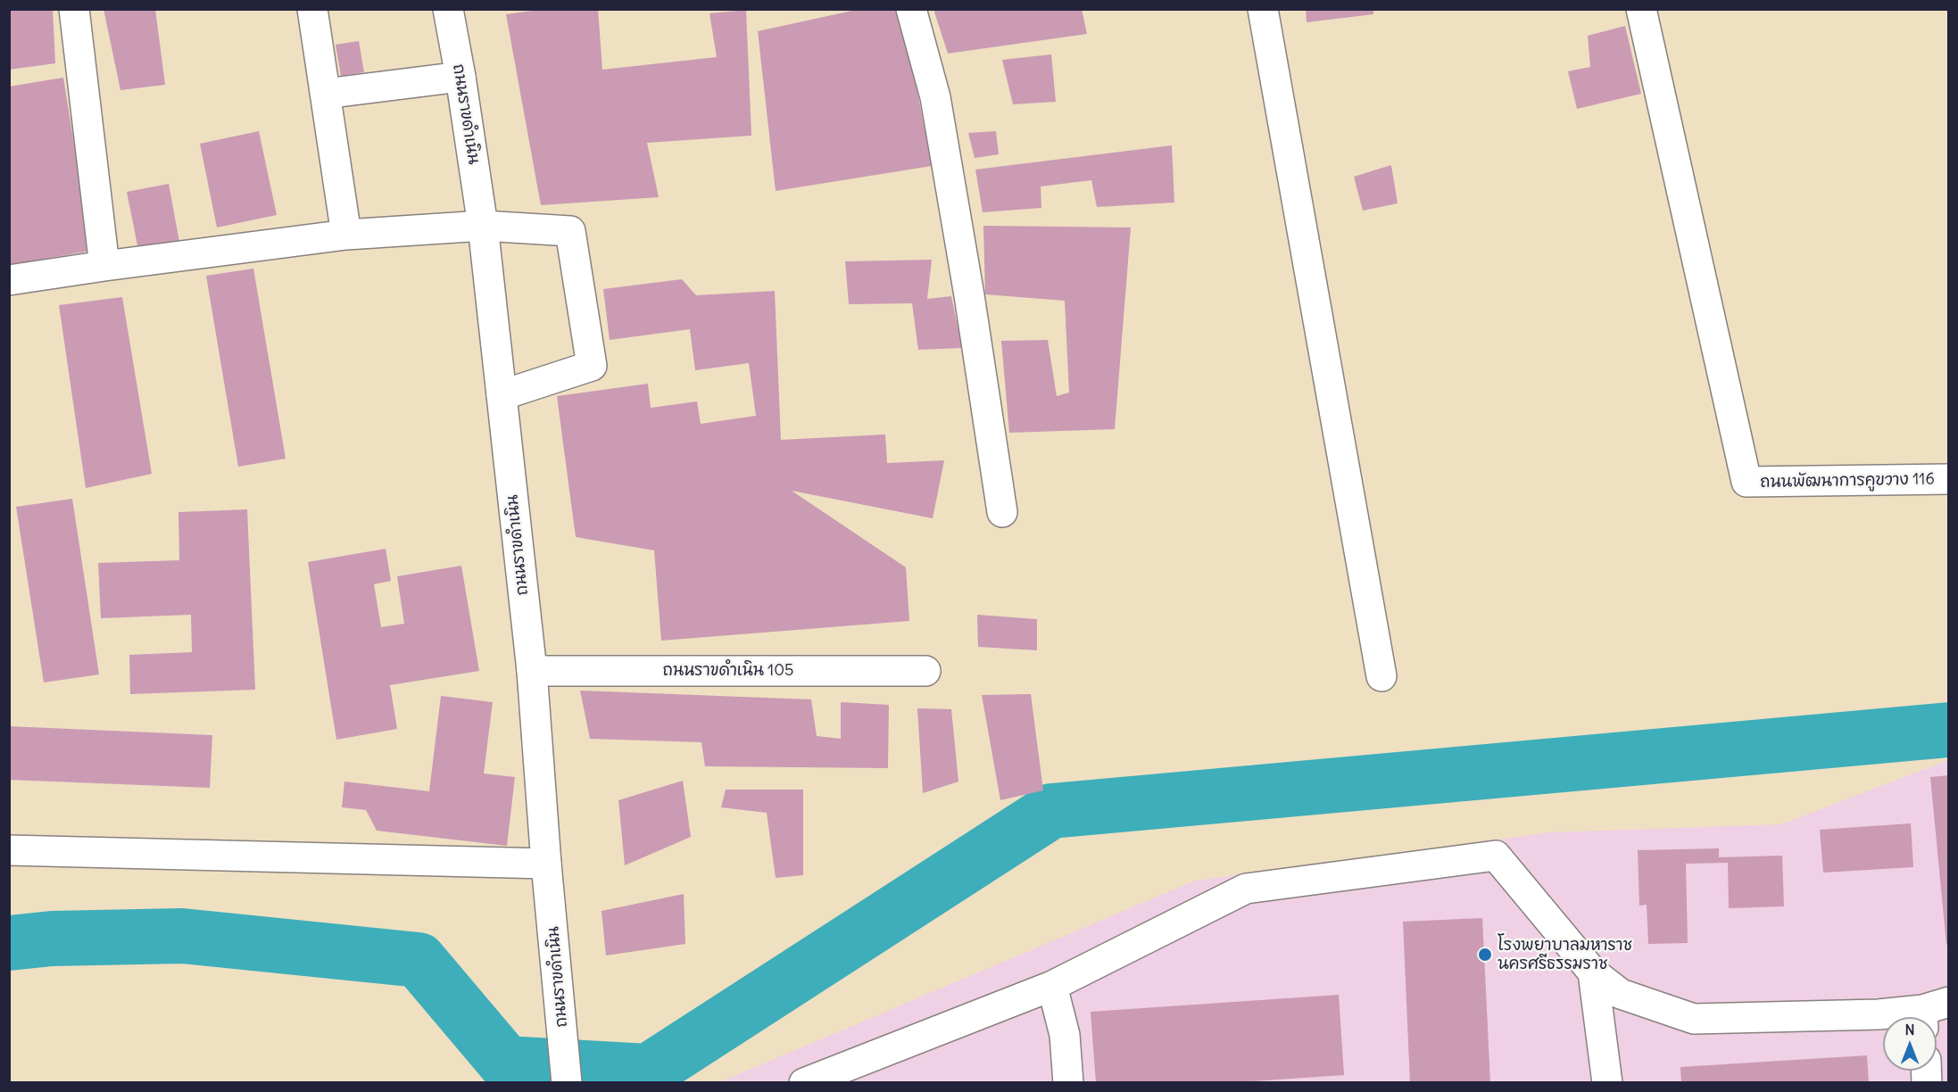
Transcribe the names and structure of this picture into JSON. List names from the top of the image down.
{
  "streets": {
    "street": ["ถนนราขดำเนิน", "ถนนพัฒนาการคูขวาง 116", "ถนนราขดำเนิน 105"]
  },
  "crossings": [
    ["ถนนราขดำเนิน", "ถนนราขดำเนิน 105"]
  ],
  "places": ["โรงพยาบาลมหาราช นครศรีธรรมราช"],
  "north": "top"
}
